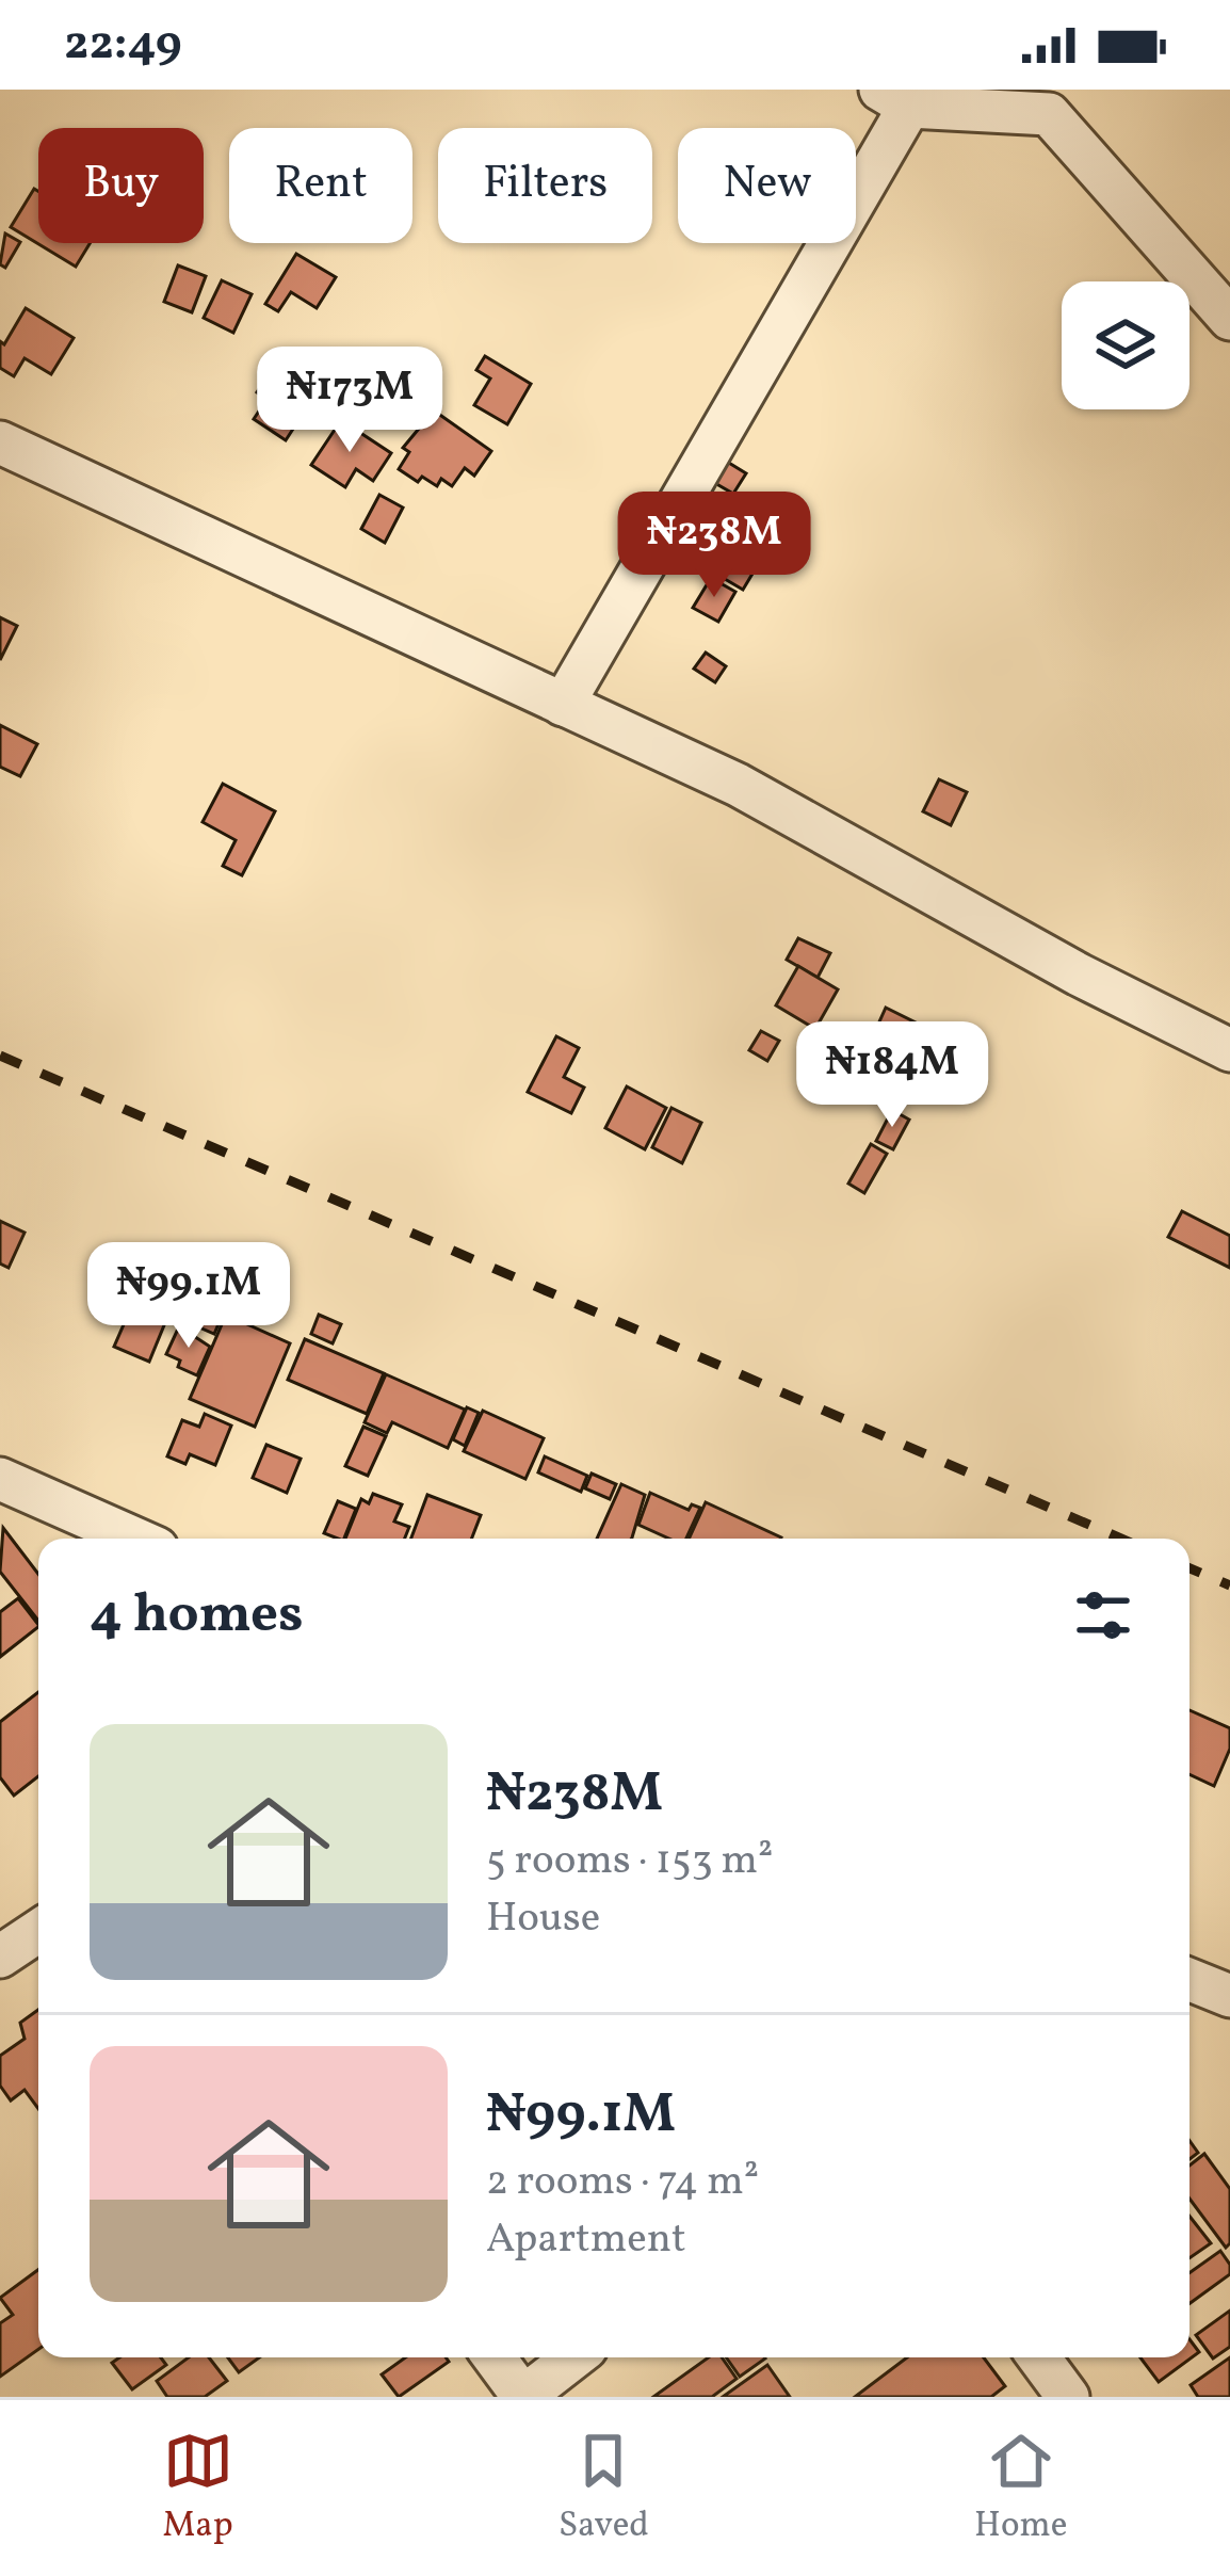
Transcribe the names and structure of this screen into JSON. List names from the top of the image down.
{
  "page": {
    "status": "22:49",
    "chip": [
      "Buy",
      "Rent",
      "Filters",
      "New"
    ],
    "price": [
      "₦173M",
      "₦238M",
      "₦184M",
      "₦99.1M"
    ],
    "heading": "4 homes",
    "list": [
      {
        "name": "₦238M",
        "note": "5 rooms · 153 m² · House"
      },
      {
        "name": "₦99.1M",
        "note": "2 rooms · 74 m² · Apartment"
      }
    ],
    "tabs": ["Map", "Saved", "Home"]
  }
}
